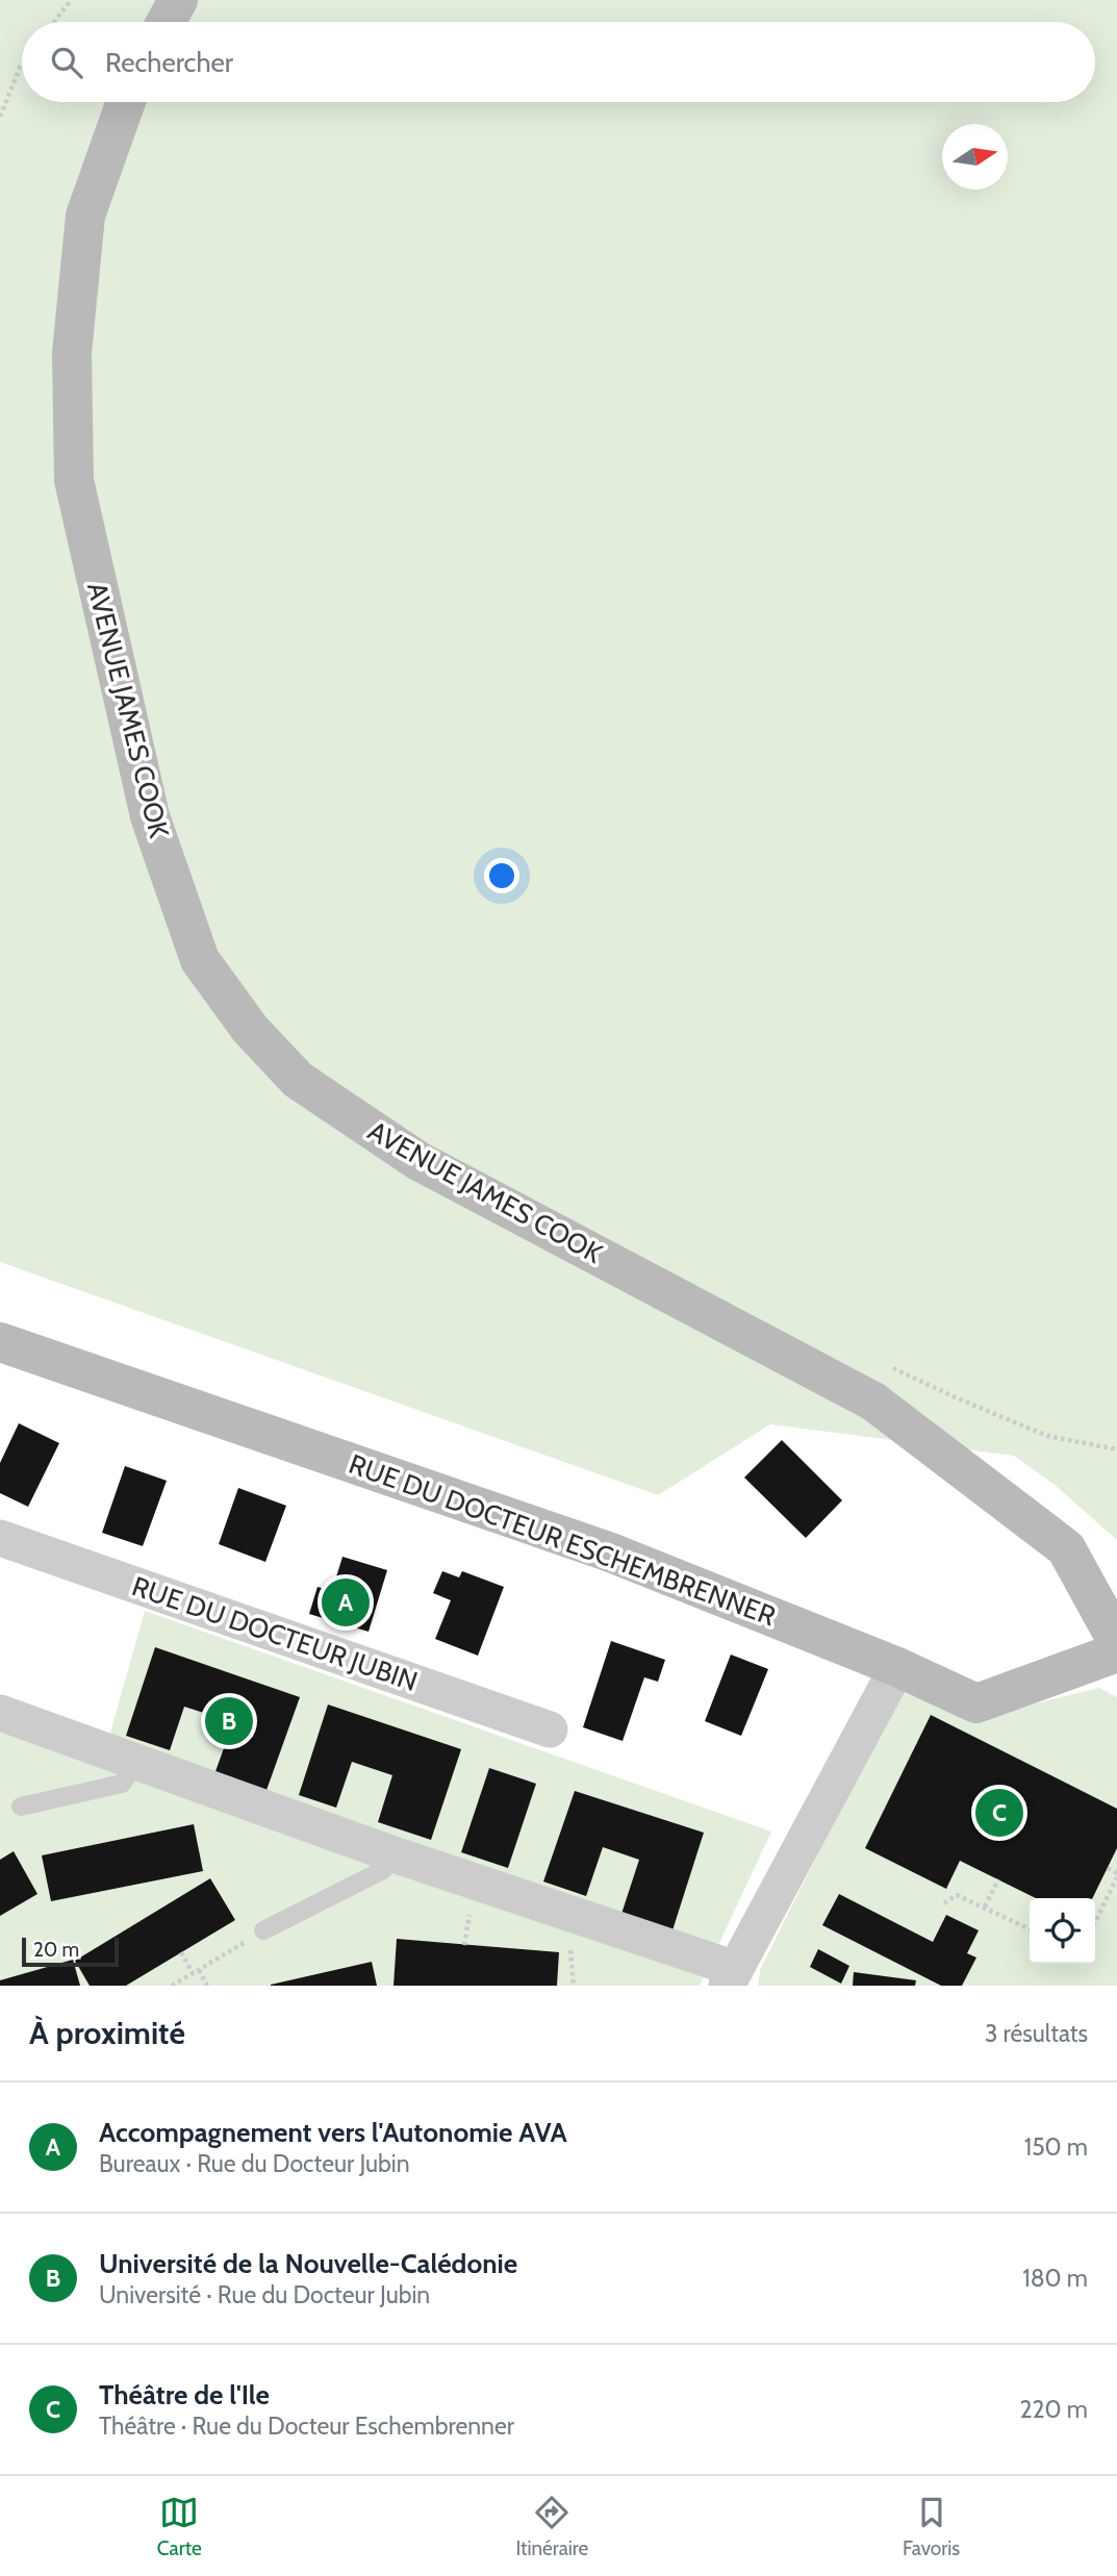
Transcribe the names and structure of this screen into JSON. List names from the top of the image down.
{
  "streets": {
    "main road": ["AVENUE JAMES COOK", "RUE DU DOCTEUR ESCHEMBRENNER"],
    "street": ["RUE DU DOCTEUR JUBIN"]
  },
  "scale_bar": "20 m",
  "north": "right",
  "page": {
    "search": "Rechercher",
    "pins": ["A", "B", "C"],
    "scale": "20 m",
    "heading": ["À proximité", "3 résultats"],
    "list": [
      {
        "mark": "A",
        "name": "Accompagnement vers l'Autonomie AVA",
        "note": "Bureaux · Rue du Docteur Jubin",
        "value": "150 m"
      },
      {
        "mark": "B",
        "name": "Université de la Nouvelle-Calédonie",
        "note": "Université · Rue du Docteur Jubin",
        "value": "180 m"
      },
      {
        "mark": "C",
        "name": "Théâtre de l'Ile",
        "note": "Théâtre · Rue du Docteur Eschembrenner",
        "value": "220 m"
      }
    ],
    "nav": ["Carte", "Itinéraire", "Favoris"]
  }
}
